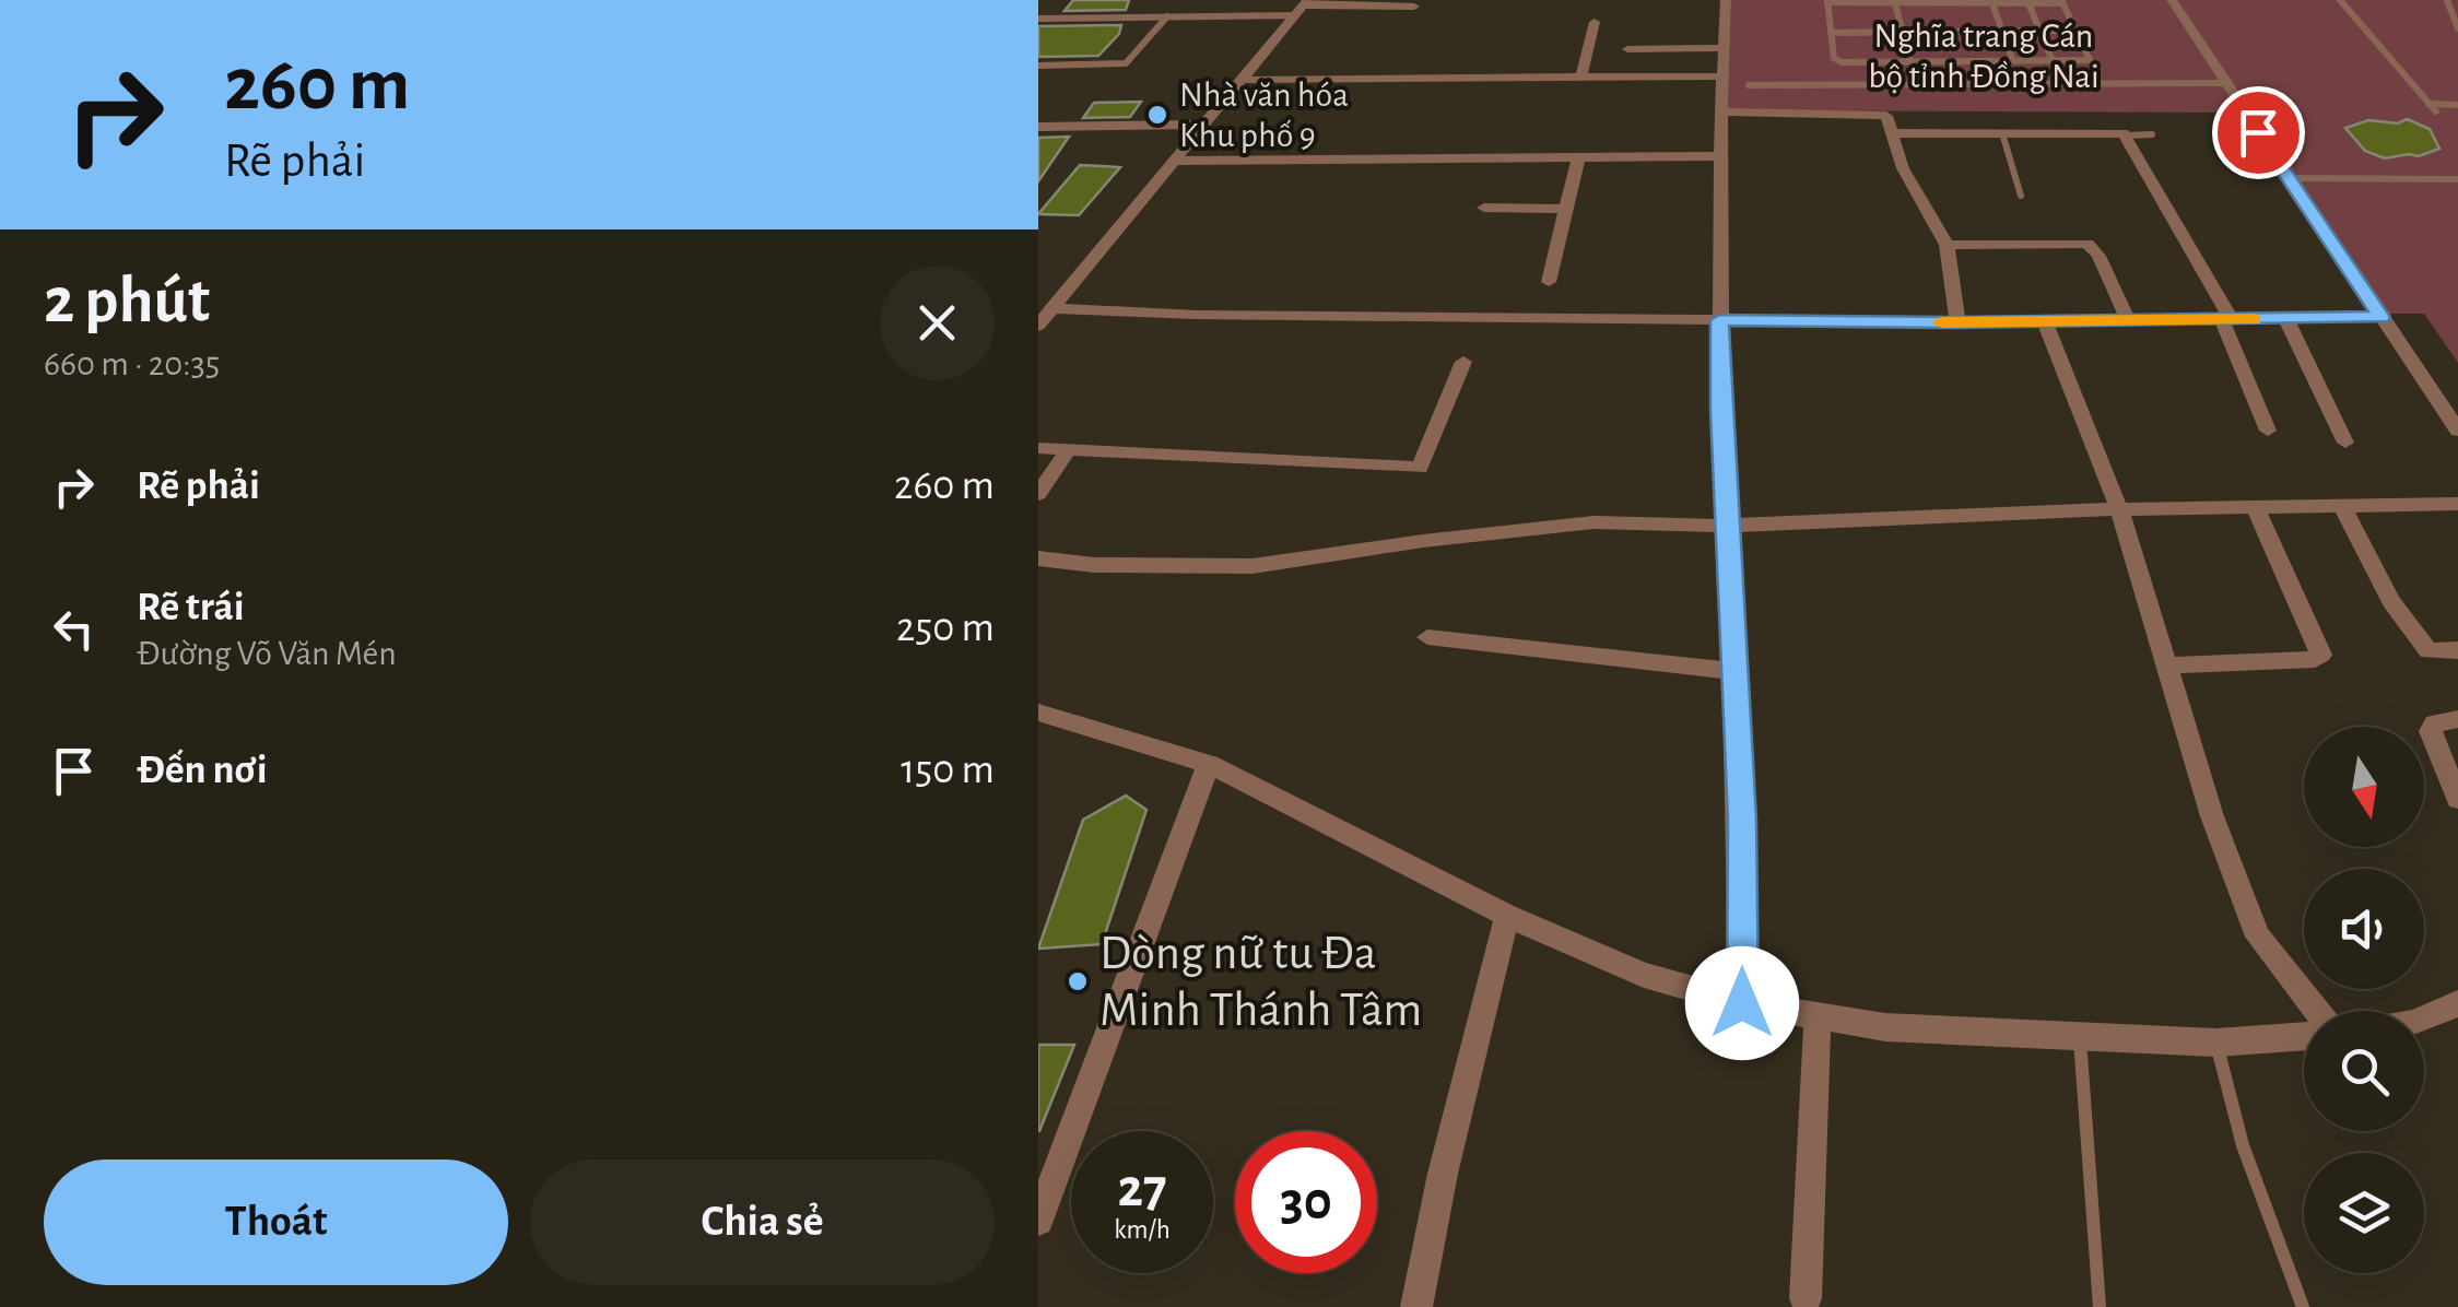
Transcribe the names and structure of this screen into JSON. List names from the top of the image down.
{
  "parks": ["Nghĩa trang Cán bộ tỉnh Đồng Nai"],
  "places": ["Nhà văn hóa Khu phố 9", "Dòng nữ tu Đa Minh Thánh Tâm"],
  "north": "bottom",
  "page": {
    "turn": ["260 m", "Rẽ phải"],
    "heading": ["2 phút", "660 m · 20:35"],
    "list": [
      {
        "name": "Rẽ phải",
        "value": "260 m"
      },
      {
        "name": "Rẽ trái",
        "note": "Đường Võ Văn Mén",
        "value": "250 m"
      },
      {
        "name": "Đến nơi",
        "value": "150 m"
      }
    ],
    "speed": "27 km/h",
    "limit": "30",
    "buttons": ["Thoát", "Chia sẻ"]
  }
}
